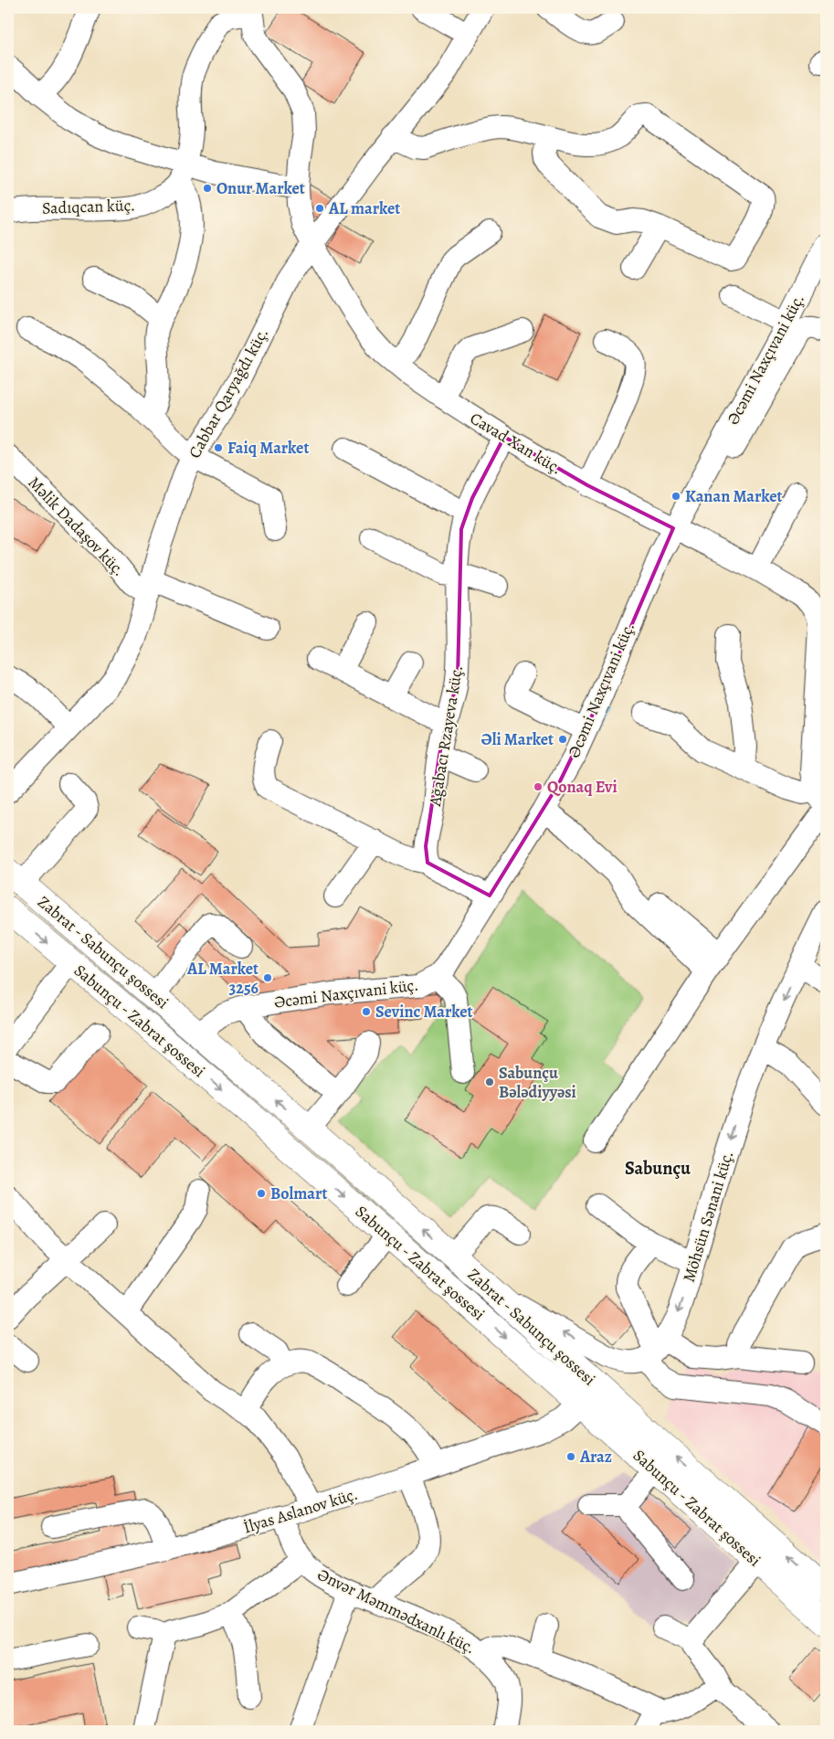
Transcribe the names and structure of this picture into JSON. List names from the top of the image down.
{
  "streets": {
    "main road": ["Zabrat - Sabunçu şossesi", "Sabunçu - Zabrat şossesi"],
    "street": [
      "Sadıqcan küç.",
      "Əcəmi Naxçıvani küç.",
      "Cabbar Qaryağdı küç.",
      "Cavad Xan küç.",
      "Məlik Dadaşov küç.",
      "Ağabacı Rzayeva küç.",
      "Möhsün Sənani küç.",
      "İlyas Aslanov küç.",
      "Ənvər Məmmədxanlı küç."
    ]
  },
  "crossings": [
    ["Əcəmi Naxçıvani küç.", "Cavad Xan küç."],
    ["Əcəmi Naxçıvani küç.", "Zabrat - Sabunçu şossesi"],
    ["Cabbar Qaryağdı küç.", "Cavad Xan küç."],
    ["Cabbar Qaryağdı küç.", "Məlik Dadaşov küç."],
    ["Cavad Xan küç.", "Ağabacı Rzayeva küç."],
    ["Sabunçu - Zabrat şossesi", "İlyas Aslanov küç."],
    ["İlyas Aslanov küç.", "Ənvər Məmmədxanlı küç."]
  ],
  "one_way": ["Zabrat - Sabunçu şossesi", "Sabunçu - Zabrat şossesi"],
  "districts": ["Sabunçu"],
  "places": [
    "Onur Market",
    "AL market",
    "Faiq Market",
    "Kanan Market",
    "Əli Market",
    "Qonaq Evi",
    "AL Market 3256",
    "Sevinc Market",
    "Sabunçu Bələdiyyəsi",
    "Bolmart",
    "Araz"
  ]
}
